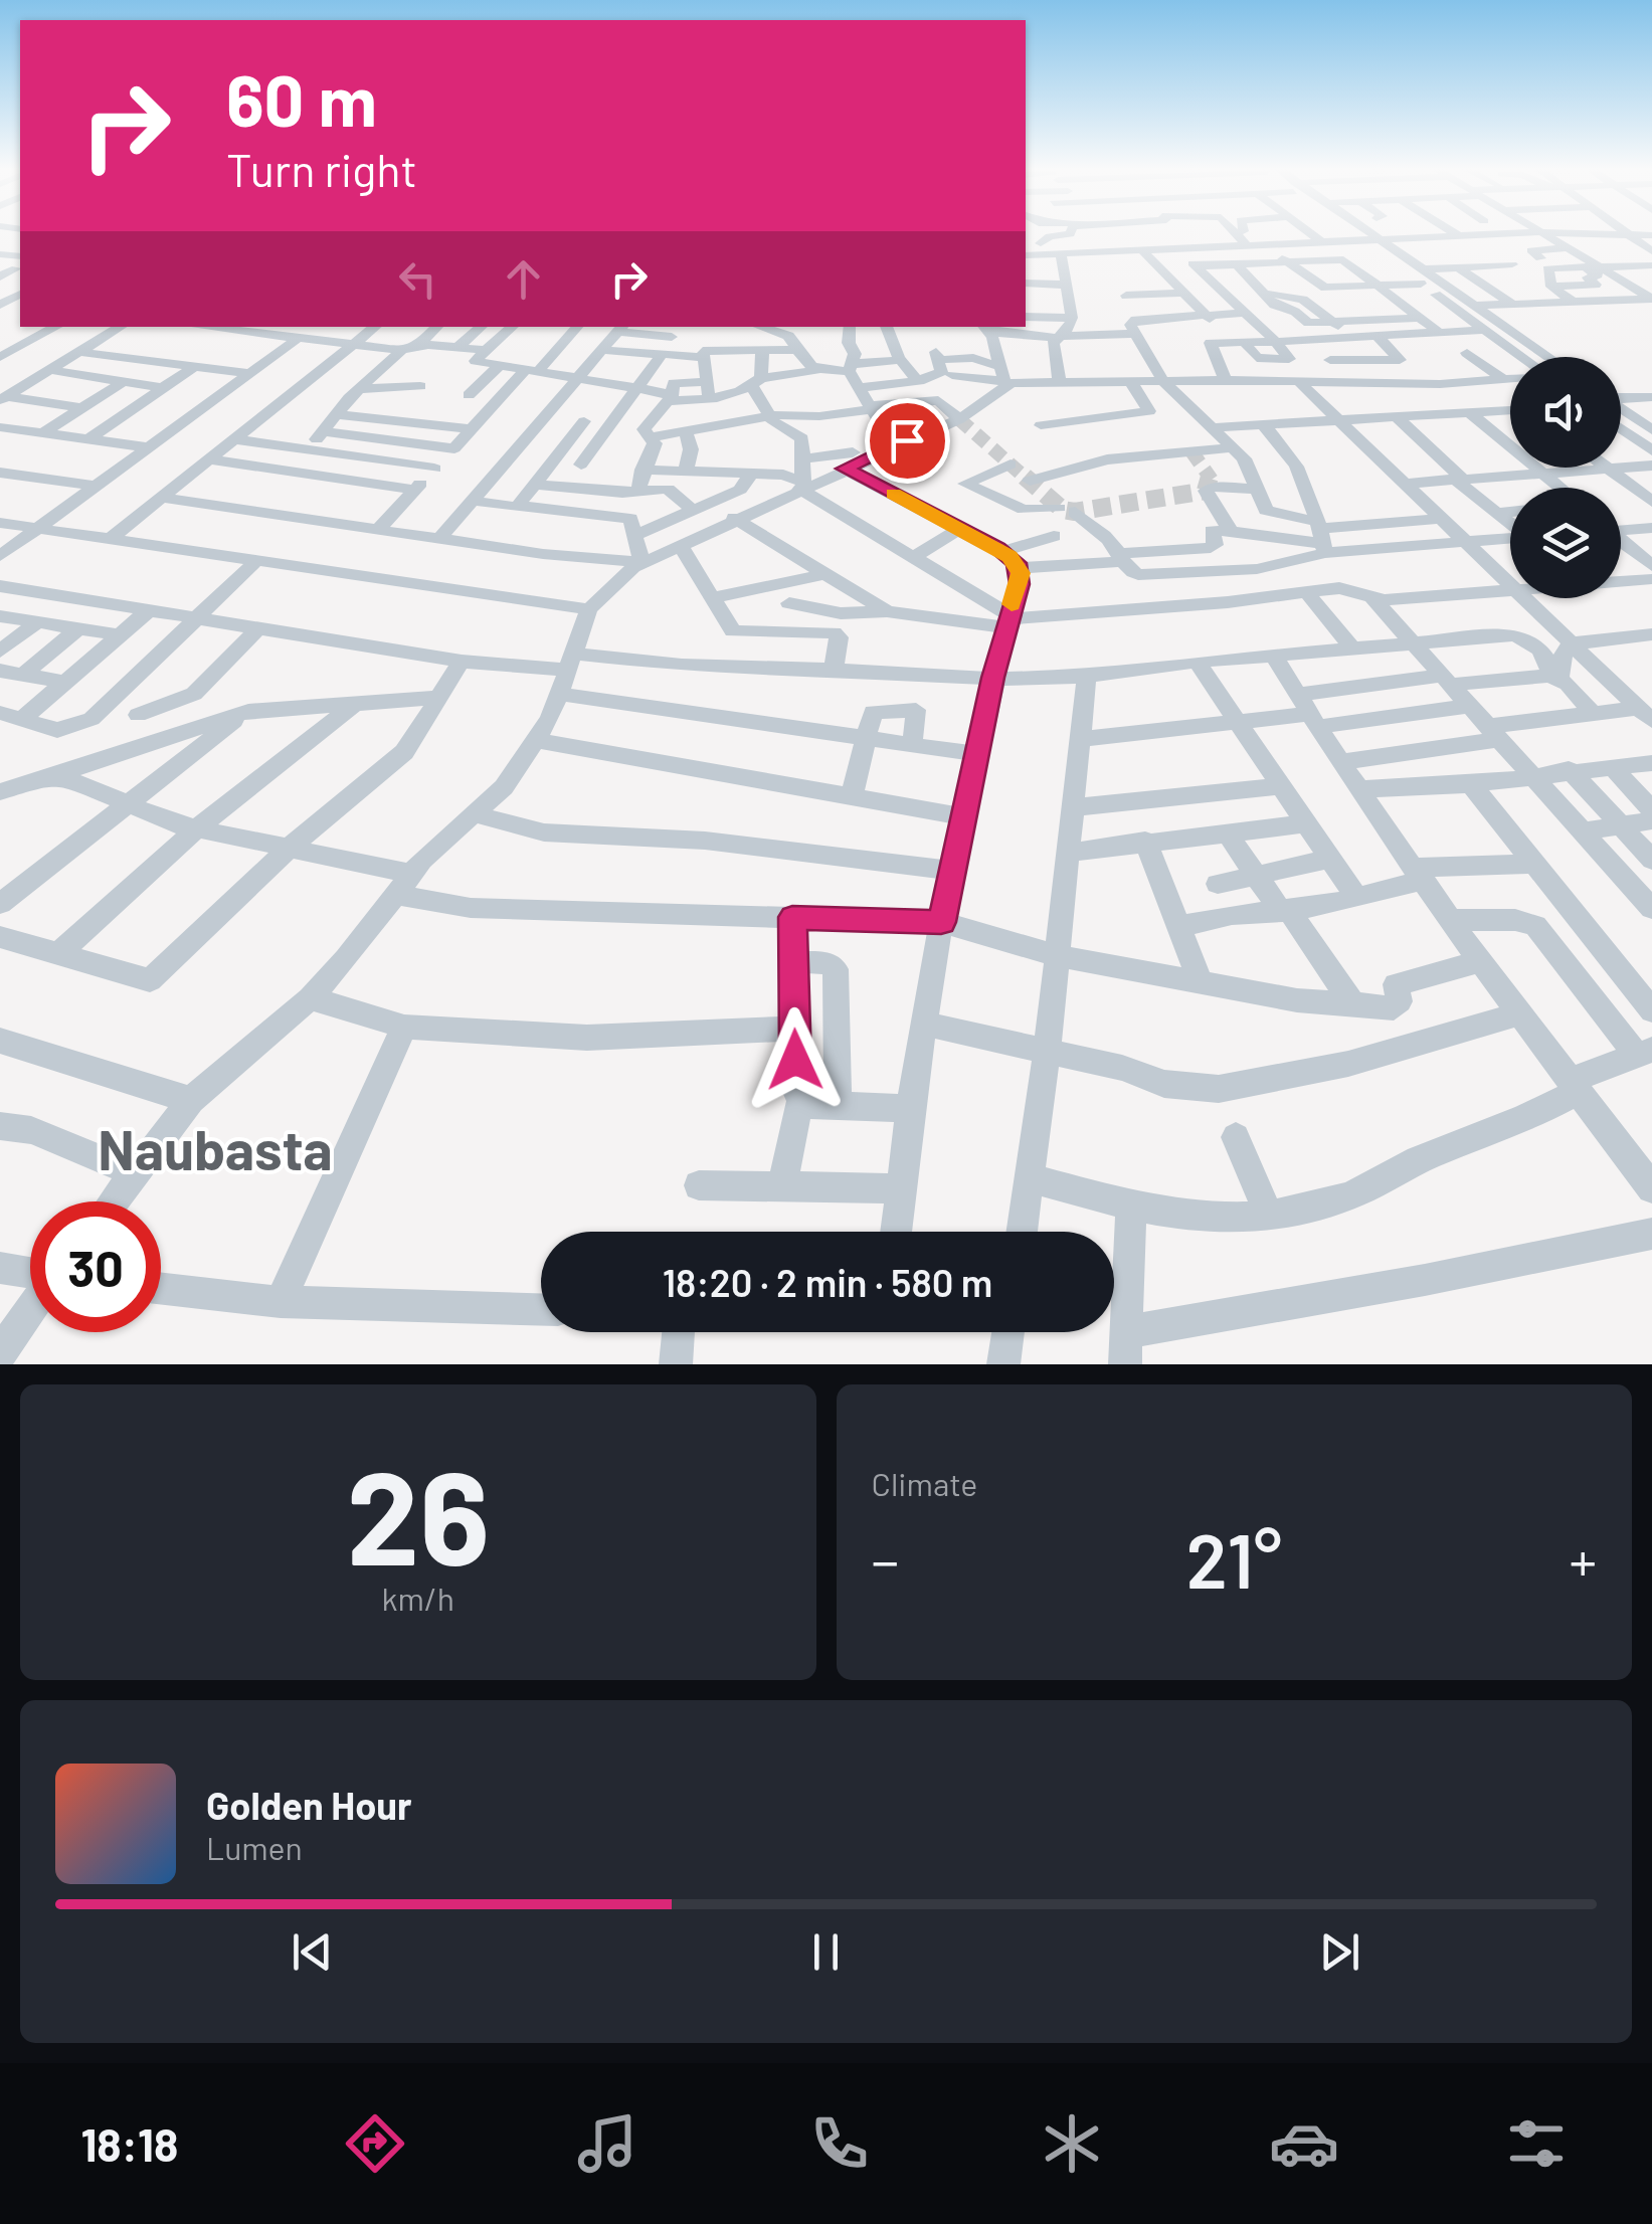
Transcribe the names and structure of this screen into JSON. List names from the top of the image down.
{
  "districts": ["Naubasta"],
  "page": {
    "turn": ["60 m", "Turn right"],
    "limit": "30",
    "trip": "18:20 · 2 min · 580 m",
    "tile": [
      ["26", "km/h"],
      "Climate"
    ],
    "heat": ["−", "21°", "+"],
    "song": ["Golden Hour", "Lumen"],
    "tabs": "18:18"
  }
}
